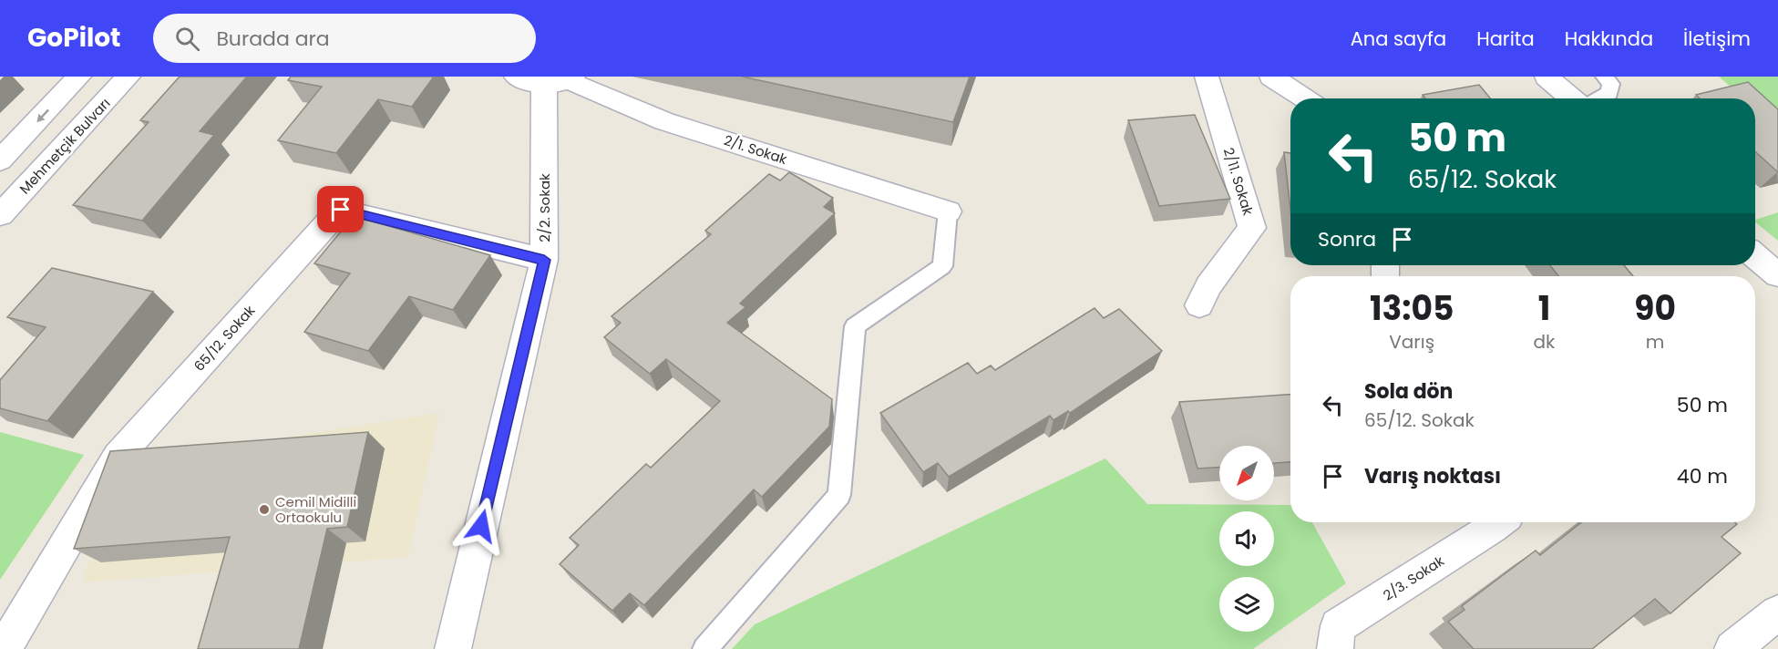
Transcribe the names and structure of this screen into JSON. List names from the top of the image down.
{
  "streets": {
    "street": [
      "Mehmetçik Bulvarı",
      "2/1. Sokak",
      "2/11. Sokak",
      "2/2. Sokak",
      "65/12. Sokak",
      "2/3. Sokak"
    ]
  },
  "crossings": [
    ["2/1. Sokak", "2/2. Sokak"],
    ["2/2. Sokak", "65/12. Sokak"]
  ],
  "places": ["Cemil Midilli Ortaokulu"],
  "north": "bottom left",
  "page": {
    "header": "GoPilot",
    "search": "Burada ara",
    "nav": [
      "Ana sayfa",
      "Harita",
      "Hakkında",
      "İletişim"
    ],
    "turn": ["50 m", "65/12. Sokak"],
    "then": "Sonra",
    "eta": [
      "13:05",
      "Varış",
      "1",
      "dk",
      "90",
      "m"
    ],
    "list": [
      {
        "name": "Sola dön",
        "note": "65/12. Sokak",
        "value": "50 m"
      },
      {
        "name": "Varış noktası",
        "value": "40 m"
      }
    ]
  }
}
